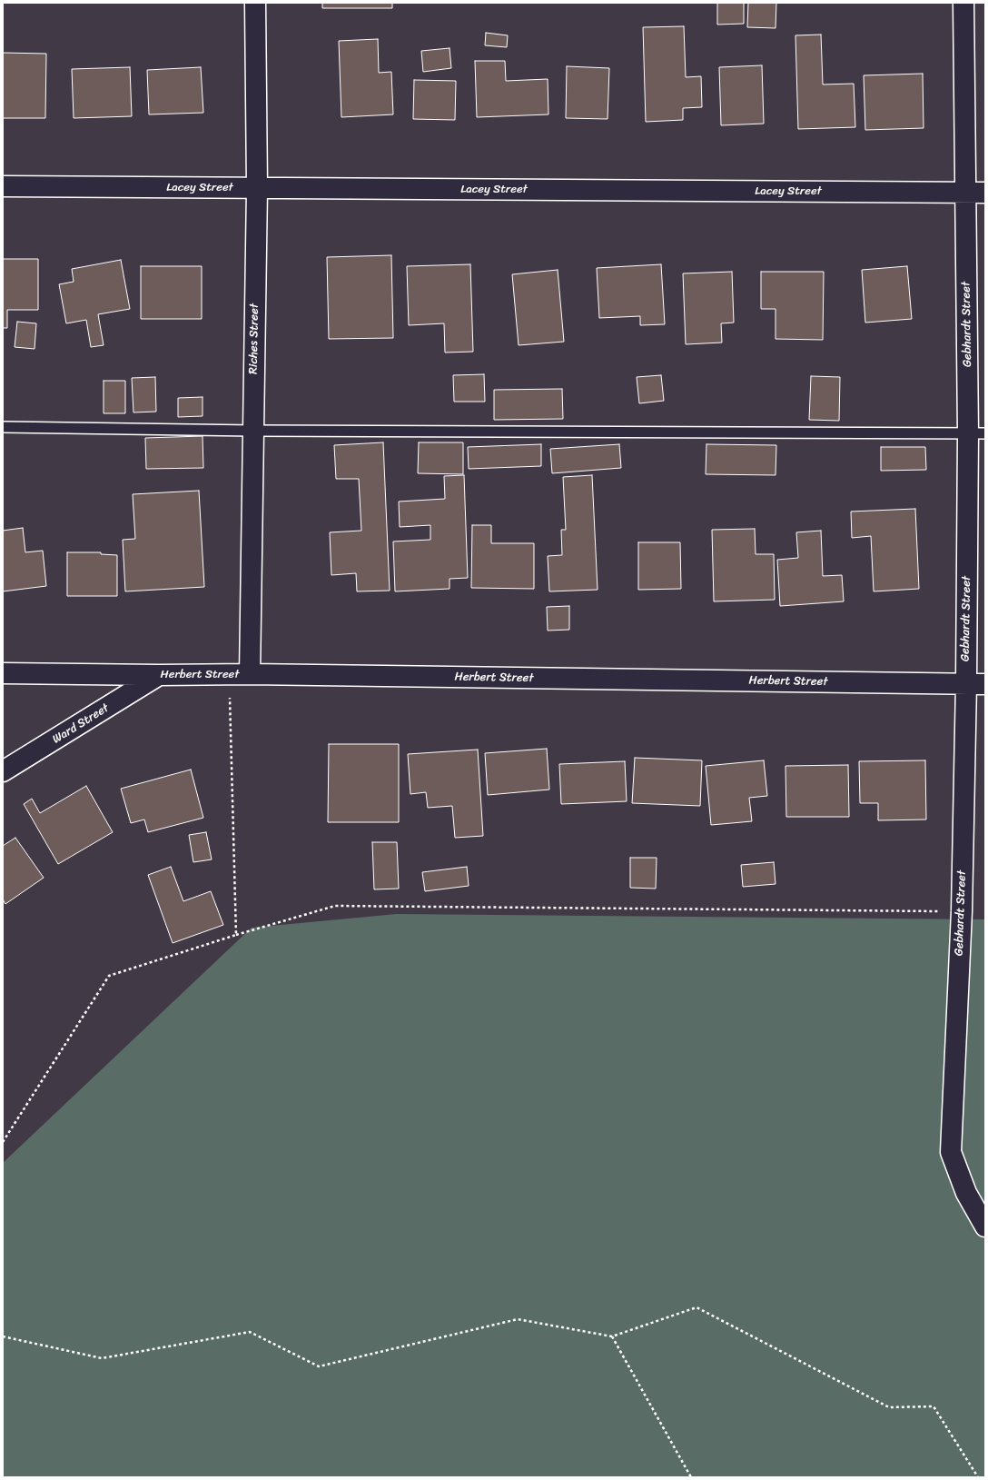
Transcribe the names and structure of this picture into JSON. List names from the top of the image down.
{
  "streets": {
    "street": [
      "Lacey Street",
      "Gebhardt Street",
      "Riches Street",
      "Herbert Street",
      "Ward Street"
    ]
  },
  "crossings": [
    ["Lacey Street", "Gebhardt Street"],
    ["Lacey Street", "Riches Street"],
    ["Gebhardt Street", "Herbert Street"],
    ["Riches Street", "Herbert Street"],
    ["Herbert Street", "Ward Street"]
  ]
}
